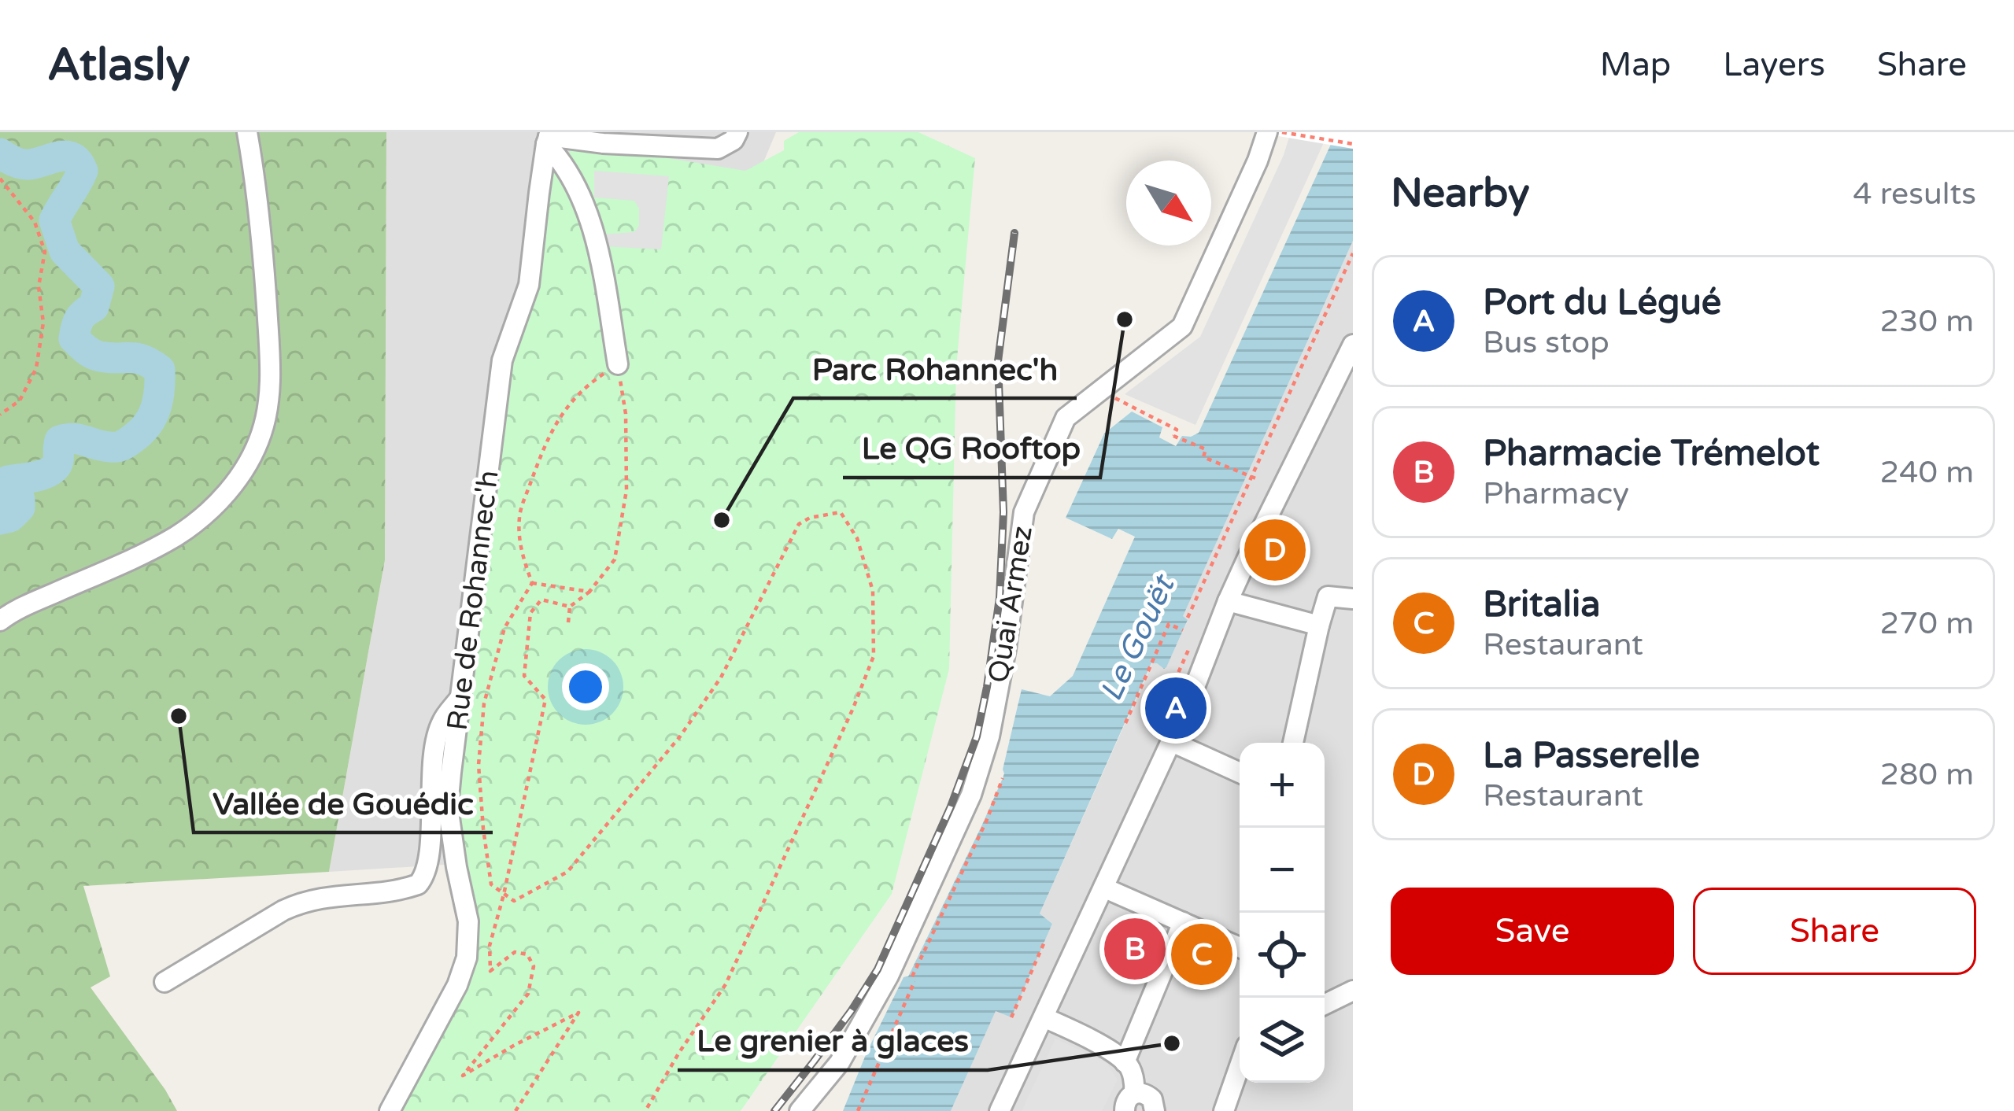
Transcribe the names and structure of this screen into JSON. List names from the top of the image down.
{
  "streets": {
    "street": ["Rue de Rohannec'h", "Quai Armez"]
  },
  "water": ["Le Gouët"],
  "places": [
    "Le QG Rooftop",
    "Parc Rohannec'h",
    "Vallée de Gouédic",
    "Le grenier à glaces"
  ],
  "north": "bottom right",
  "page": {
    "header": "Atlasly",
    "nav": ["Map", "Layers", "Share"],
    "heading": ["Nearby", "4 results"],
    "list": [
      {
        "mark": "A",
        "name": "Port du Légué",
        "note": "Bus stop",
        "value": "230 m"
      },
      {
        "mark": "B",
        "name": "Pharmacie Trémelot",
        "note": "Pharmacy",
        "value": "240 m"
      },
      {
        "mark": "C",
        "name": "Britalia",
        "note": "Restaurant",
        "value": "270 m"
      },
      {
        "mark": "D",
        "name": "La Passerelle",
        "note": "Restaurant",
        "value": "280 m"
      }
    ],
    "pins": [
      "D",
      "A",
      "B",
      "C"
    ],
    "map_buttons": ["+", "−"],
    "buttons": ["Save", "Share"]
  }
}
